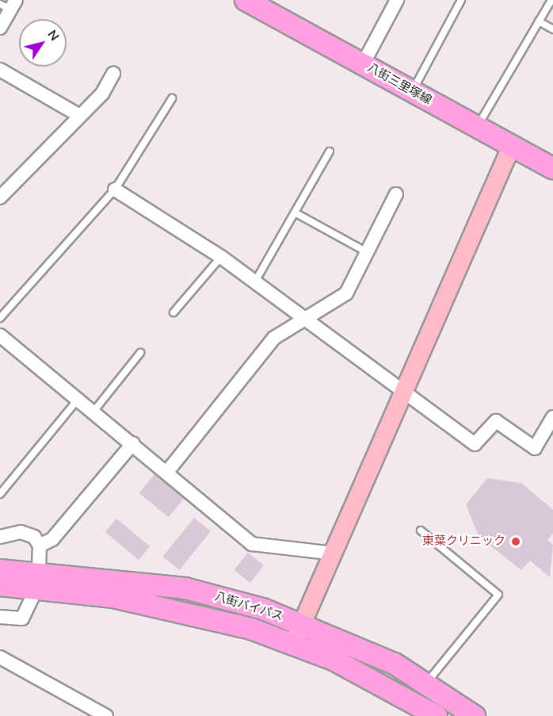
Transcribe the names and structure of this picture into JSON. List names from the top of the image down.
{
  "streets": {
    "main road": ["八街三里塚線", "八街バイパス"]
  },
  "places": ["東葉クリニック"],
  "north": "top right"
}
